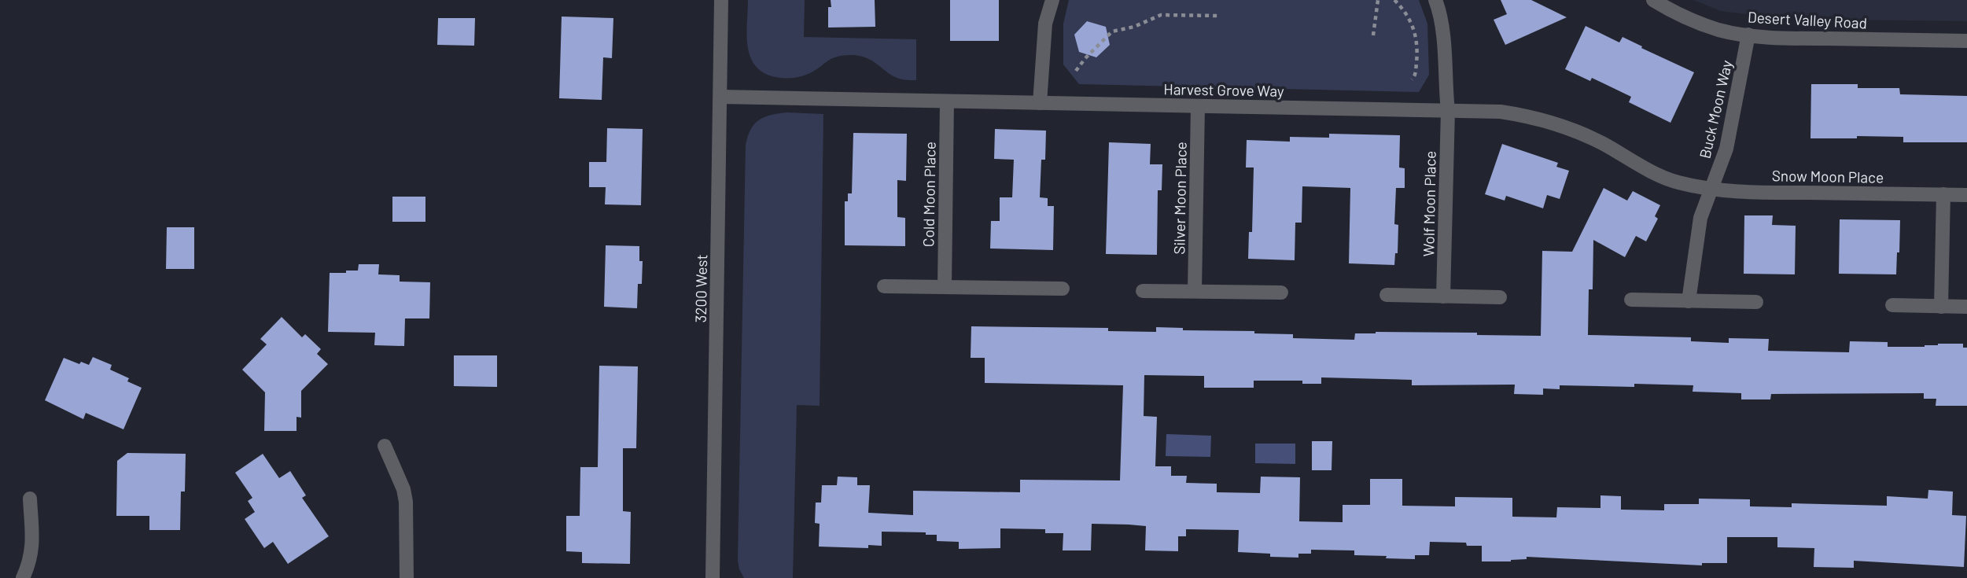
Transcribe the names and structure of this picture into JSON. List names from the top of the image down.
{
  "streets": {
    "street": [
      "Desert Valley Road",
      "Harvest Grove Way",
      "Buck Moon Way",
      "Snow Moon Place",
      "Cold Moon Place",
      "Silver Moon Place",
      "Wolf Moon Place",
      "3200 West"
    ]
  },
  "crossings": [
    ["Desert Valley Road", "Buck Moon Way"],
    ["Harvest Grove Way", "Buck Moon Way"],
    ["Harvest Grove Way", "Snow Moon Place"],
    ["Harvest Grove Way", "Cold Moon Place"],
    ["Harvest Grove Way", "Silver Moon Place"],
    ["Harvest Grove Way", "Wolf Moon Place"],
    ["Harvest Grove Way", "3200 West"],
    ["Buck Moon Way", "Snow Moon Place"]
  ]
}
